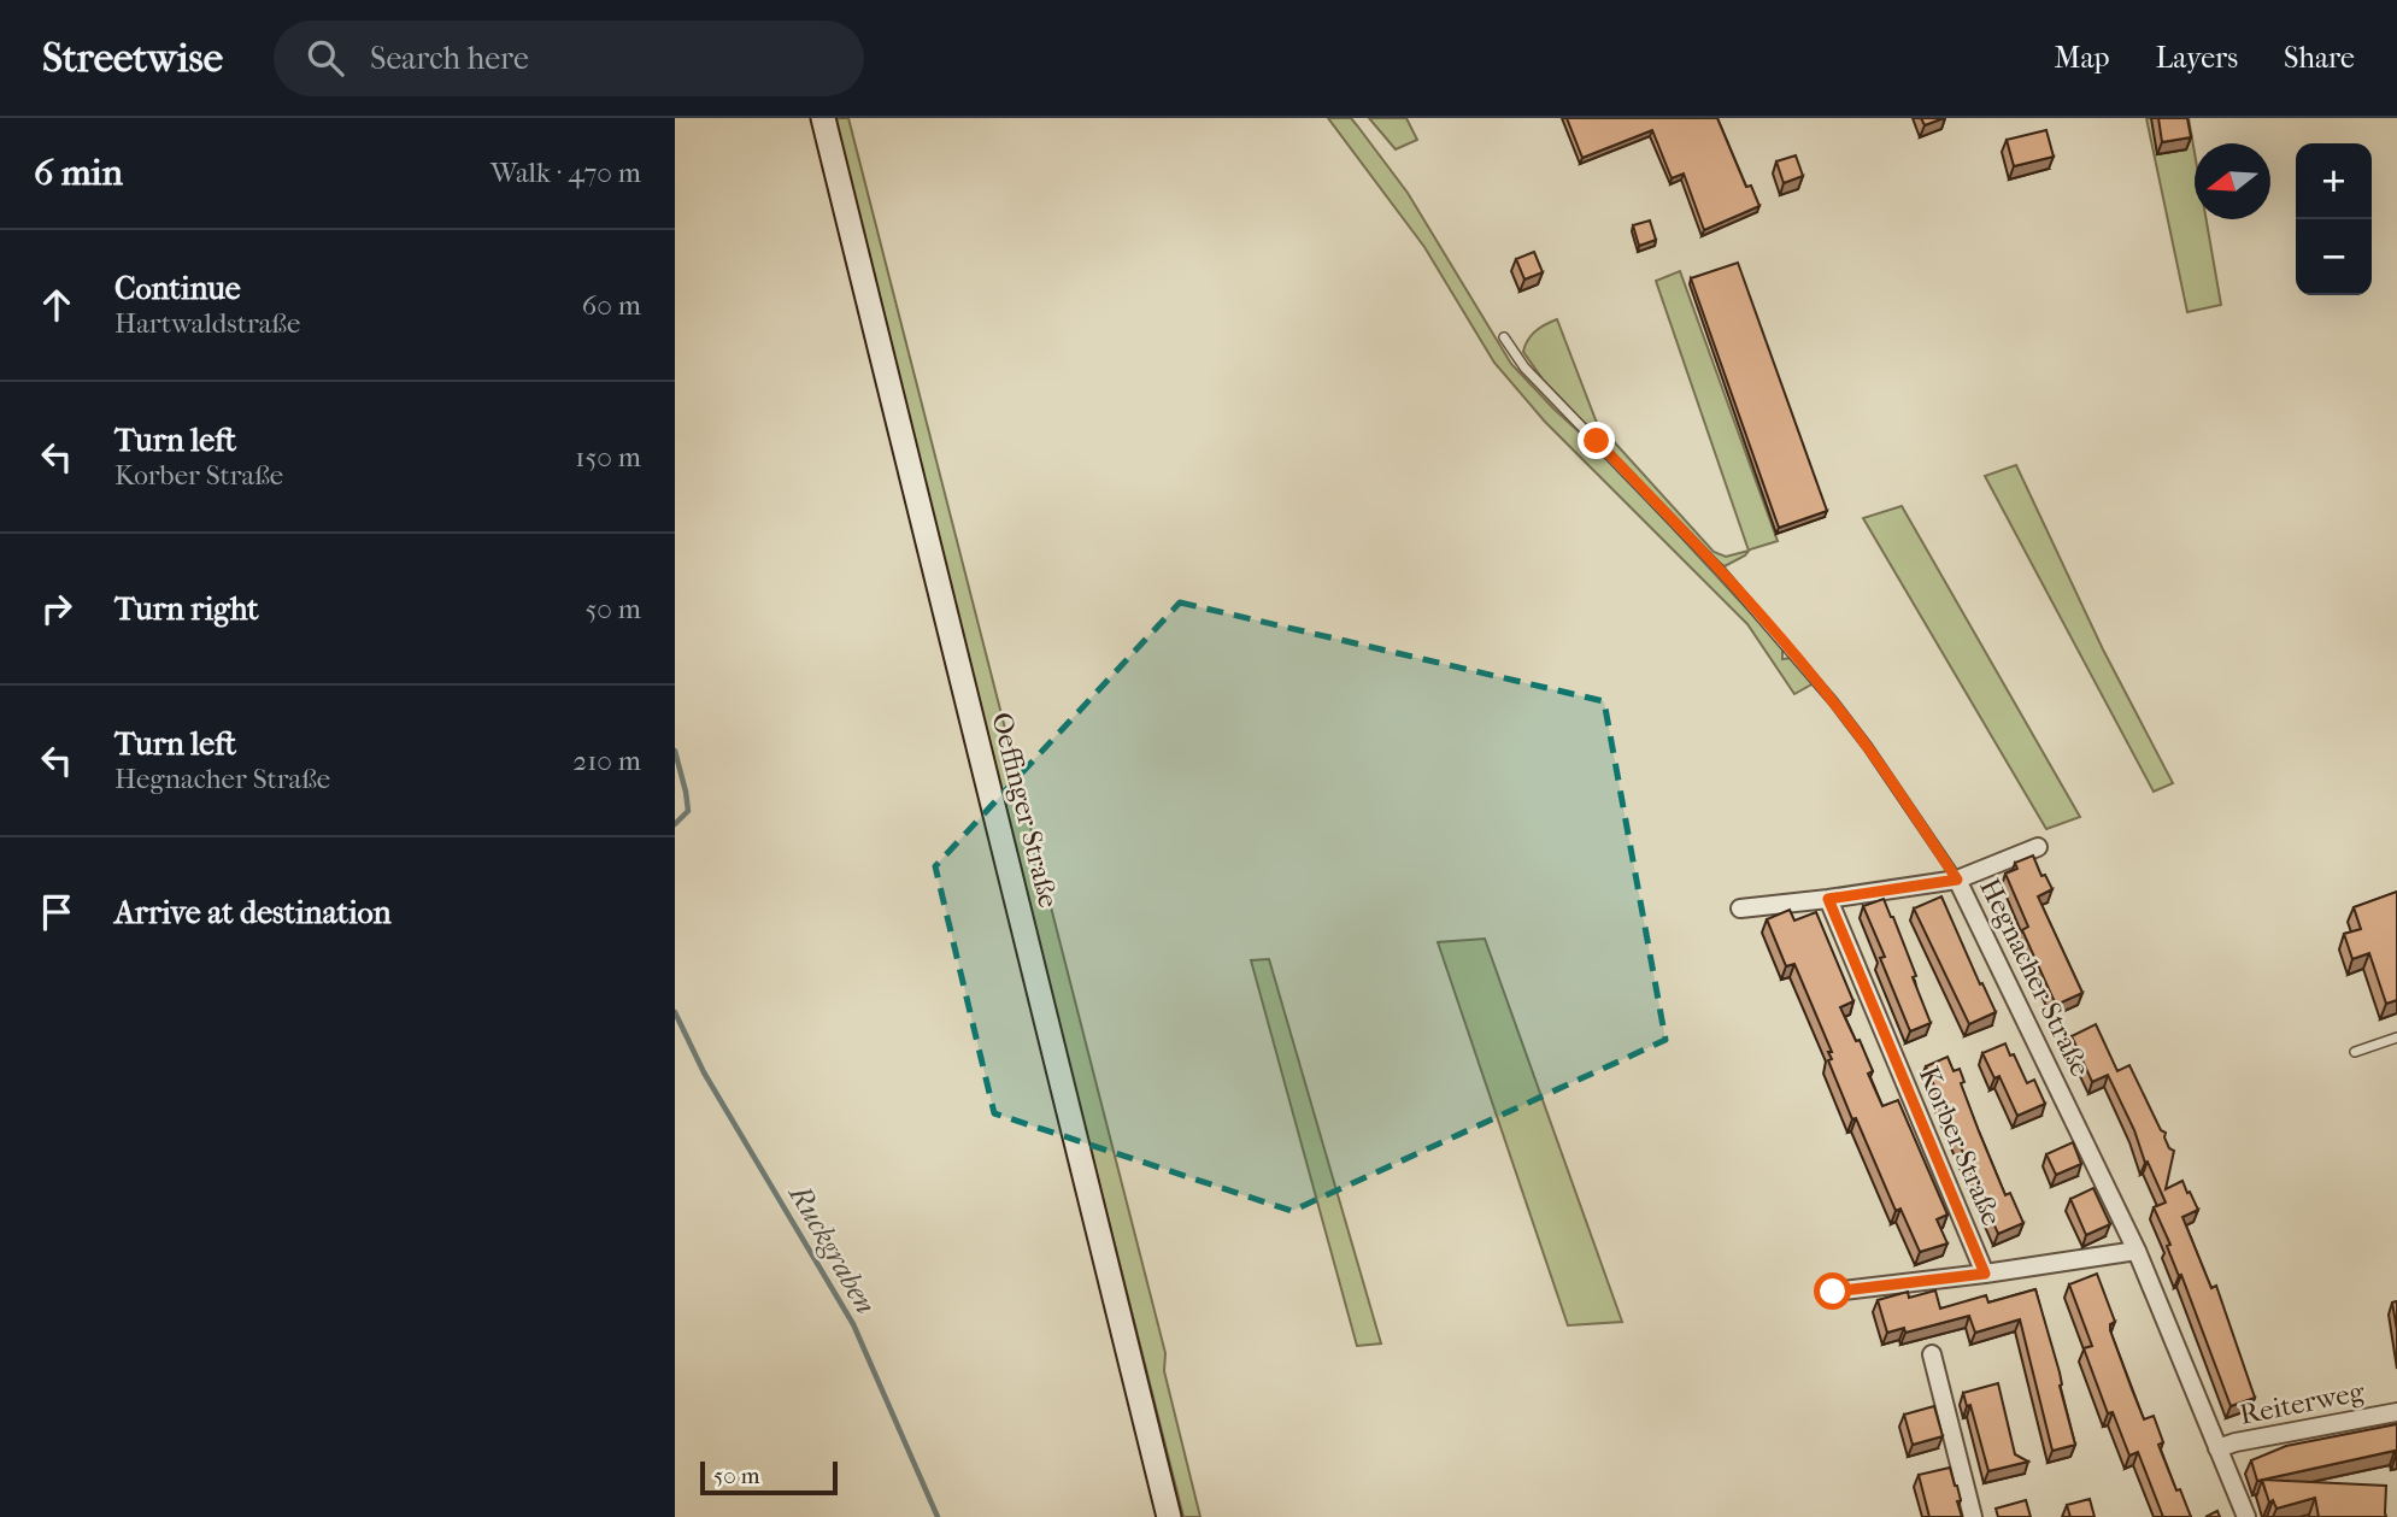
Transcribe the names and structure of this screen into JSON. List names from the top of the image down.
{
  "streets": {
    "main road": ["Oeffinger Straße"],
    "street": ["Hegnacher Straße", "Korber Straße", "Reiterweg"]
  },
  "crossings": [
    ["Hegnacher Straße", "Reiterweg"]
  ],
  "water": ["Ruckgraben"],
  "scale_bar": "50 m",
  "north": "left",
  "page": {
    "header": "Streetwise",
    "search": "Search here",
    "nav": ["Map", "Layers", "Share"],
    "heading": ["6 min", "Walk · 470 m"],
    "map_buttons": ["+", "−"],
    "list": [
      ["Continue", "Hartwaldstraße", "60 m"],
      ["Turn left", "Korber Straße", "150 m"],
      ["Turn right", "50 m"],
      ["Turn left", "Hegnacher Straße", "210 m"],
      "Arrive at destination"
    ],
    "scale": "50 m"
  }
}
